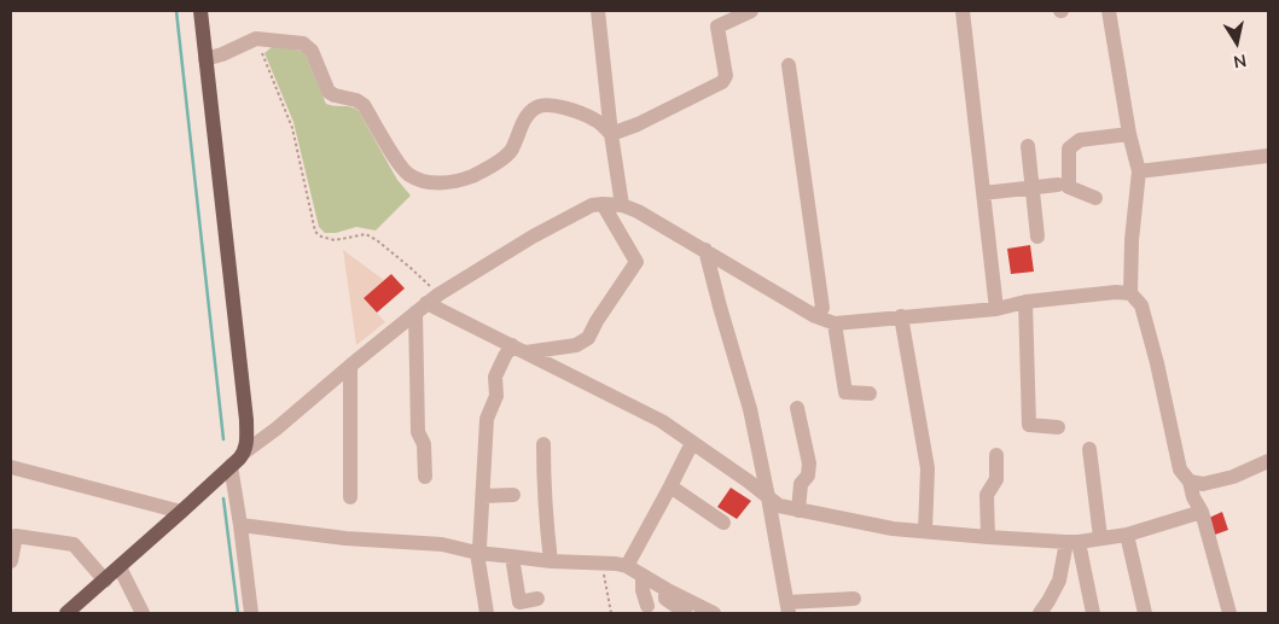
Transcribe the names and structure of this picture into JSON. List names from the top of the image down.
{
  "north": "bottom"
}
